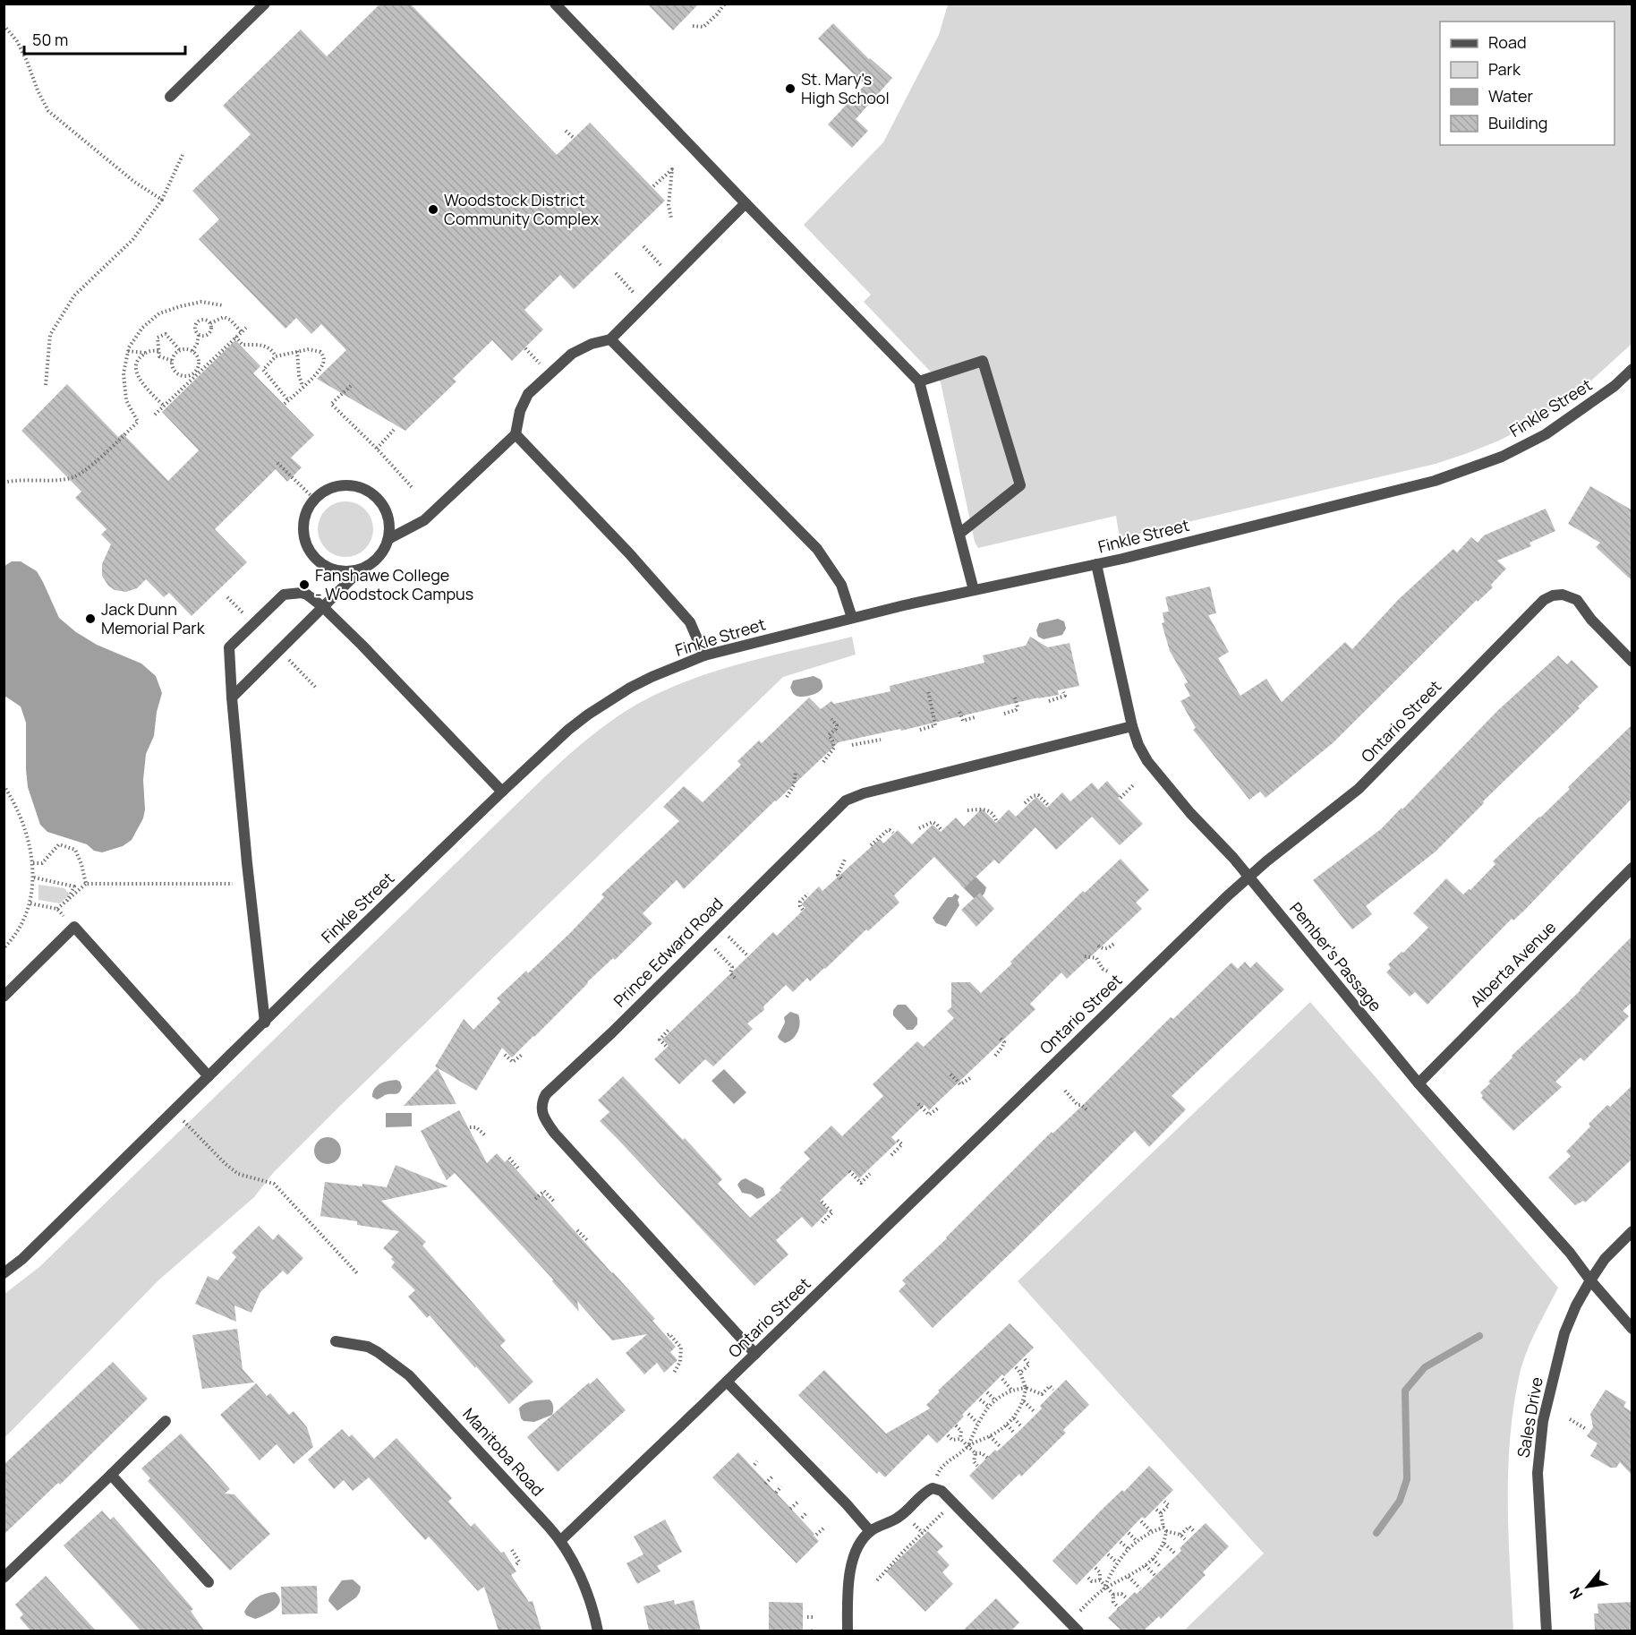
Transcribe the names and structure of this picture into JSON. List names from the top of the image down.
{
  "streets": {
    "street": [
      "Finkle Street",
      "Ontario Street",
      "Prince Edward Road",
      "Pember's Passage",
      "Alberta Avenue",
      "Sales Drive",
      "Manitoba Road"
    ]
  },
  "crossings": [
    ["Finkle Street", "Pember's Passage"],
    ["Ontario Street", "Prince Edward Road"],
    ["Ontario Street", "Pember's Passage"],
    ["Ontario Street", "Manitoba Road"],
    ["Prince Edward Road", "Pember's Passage"],
    ["Pember's Passage", "Alberta Avenue"],
    ["Pember's Passage", "Sales Drive"]
  ],
  "places": [
    "St. Mary's High School",
    "Woodstock District Community Complex",
    "Fanshawe College - Woodstock Campus",
    "Jack Dunn Memorial Park"
  ],
  "legend": [
    "Road",
    "Park",
    "Water",
    "Building"
  ],
  "scale_bar": "50 m",
  "north": "bottom left"
}
